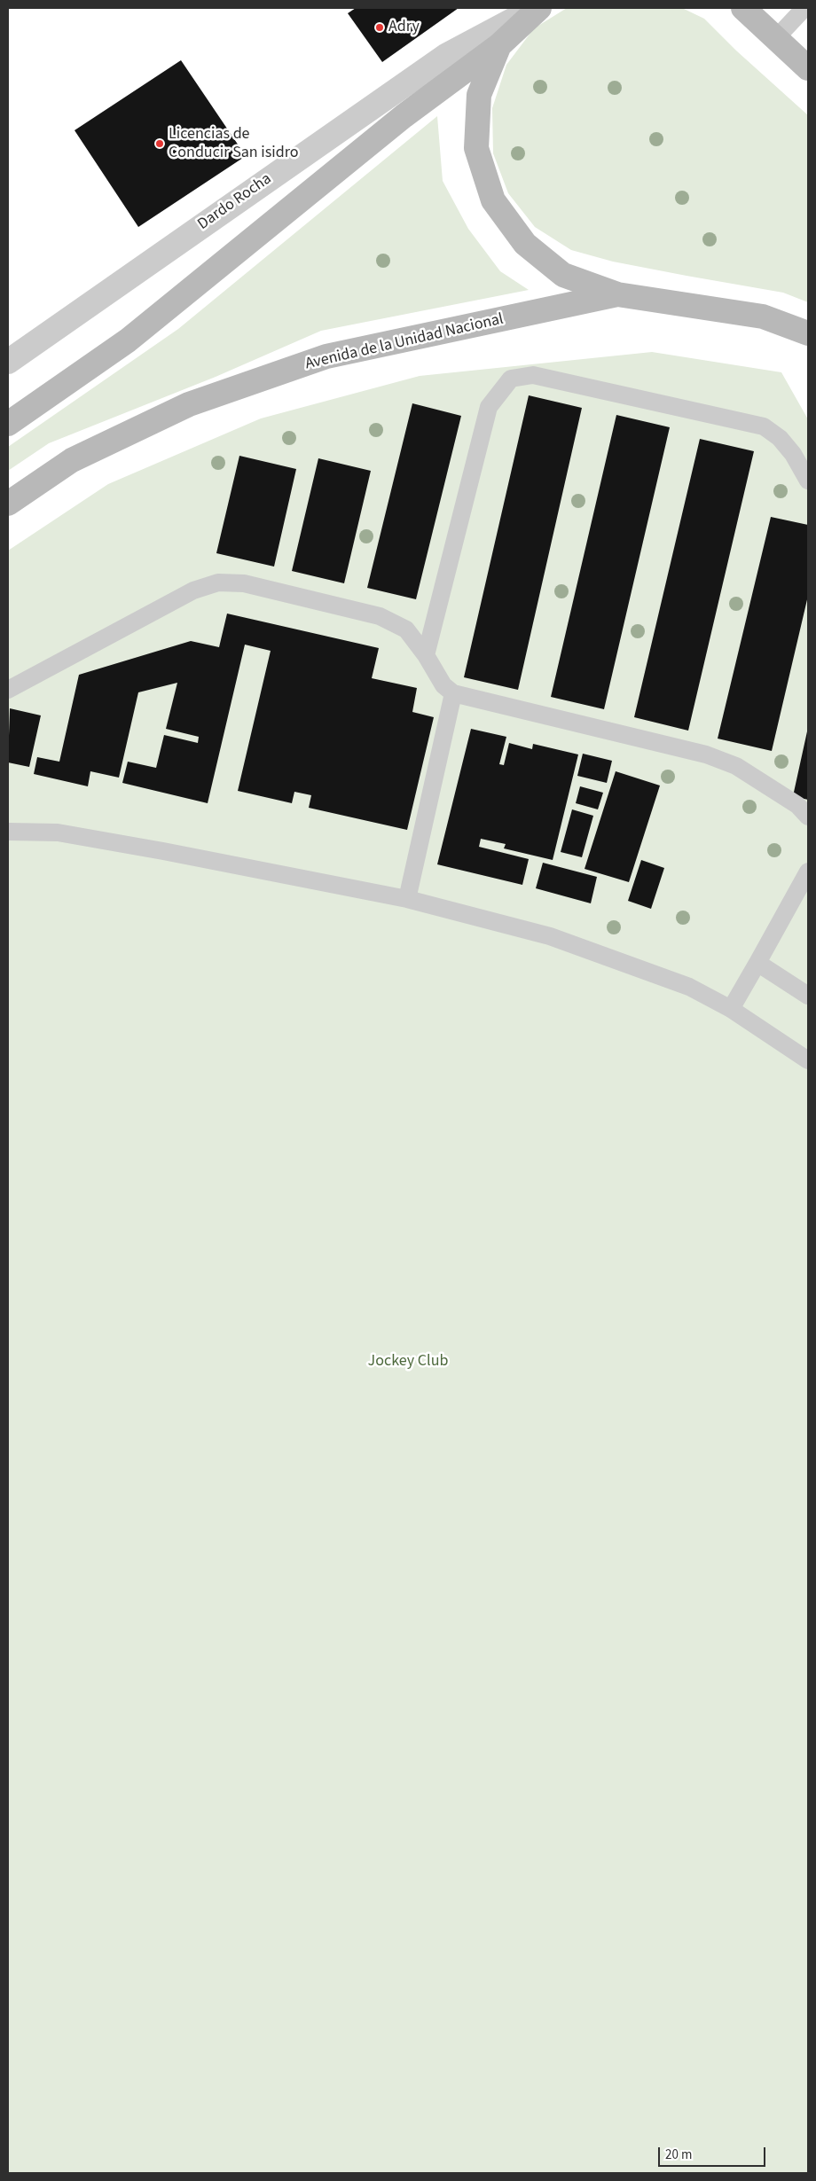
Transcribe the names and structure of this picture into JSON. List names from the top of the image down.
{
  "streets": {
    "main road": ["Avenida de la Unidad Nacional"],
    "street": ["Dardo Rocha"]
  },
  "parks": ["Jockey Club"],
  "places": ["Adry", "Licencias de Conducir San isidro"],
  "scale_bar": "20 m"
}
